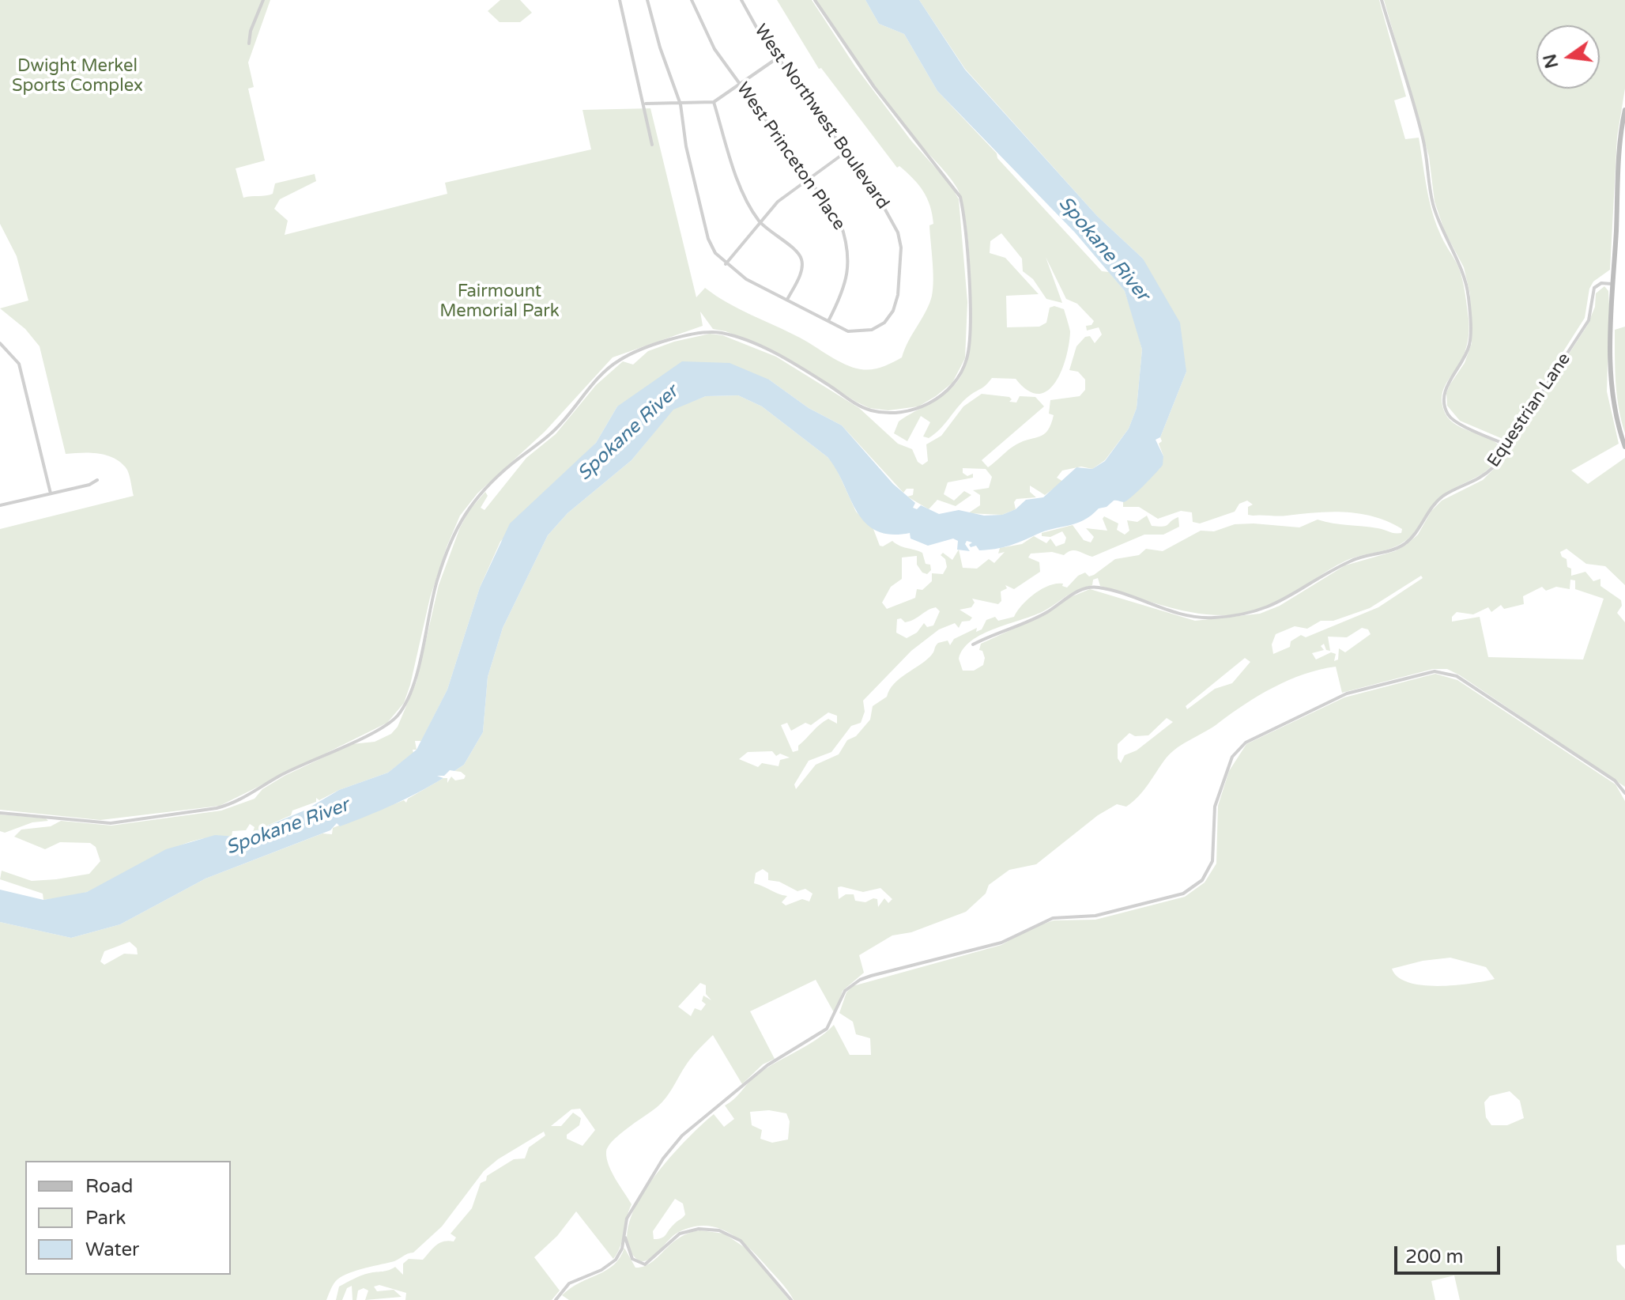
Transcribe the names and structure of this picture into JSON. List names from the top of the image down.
{
  "streets": {
    "street": ["West Northwest Boulevard", "West Princeton Place", "Equestrian Lane"]
  },
  "crossings": [
    ["West Northwest Boulevard", "West Princeton Place"]
  ],
  "water": ["Spokane River"],
  "parks": ["Dwight Merkel Sports Complex", "Fairmount Memorial Park"],
  "legend": ["Road", "Park", "Water"],
  "scale_bar": "200 m",
  "north": "left"
}
